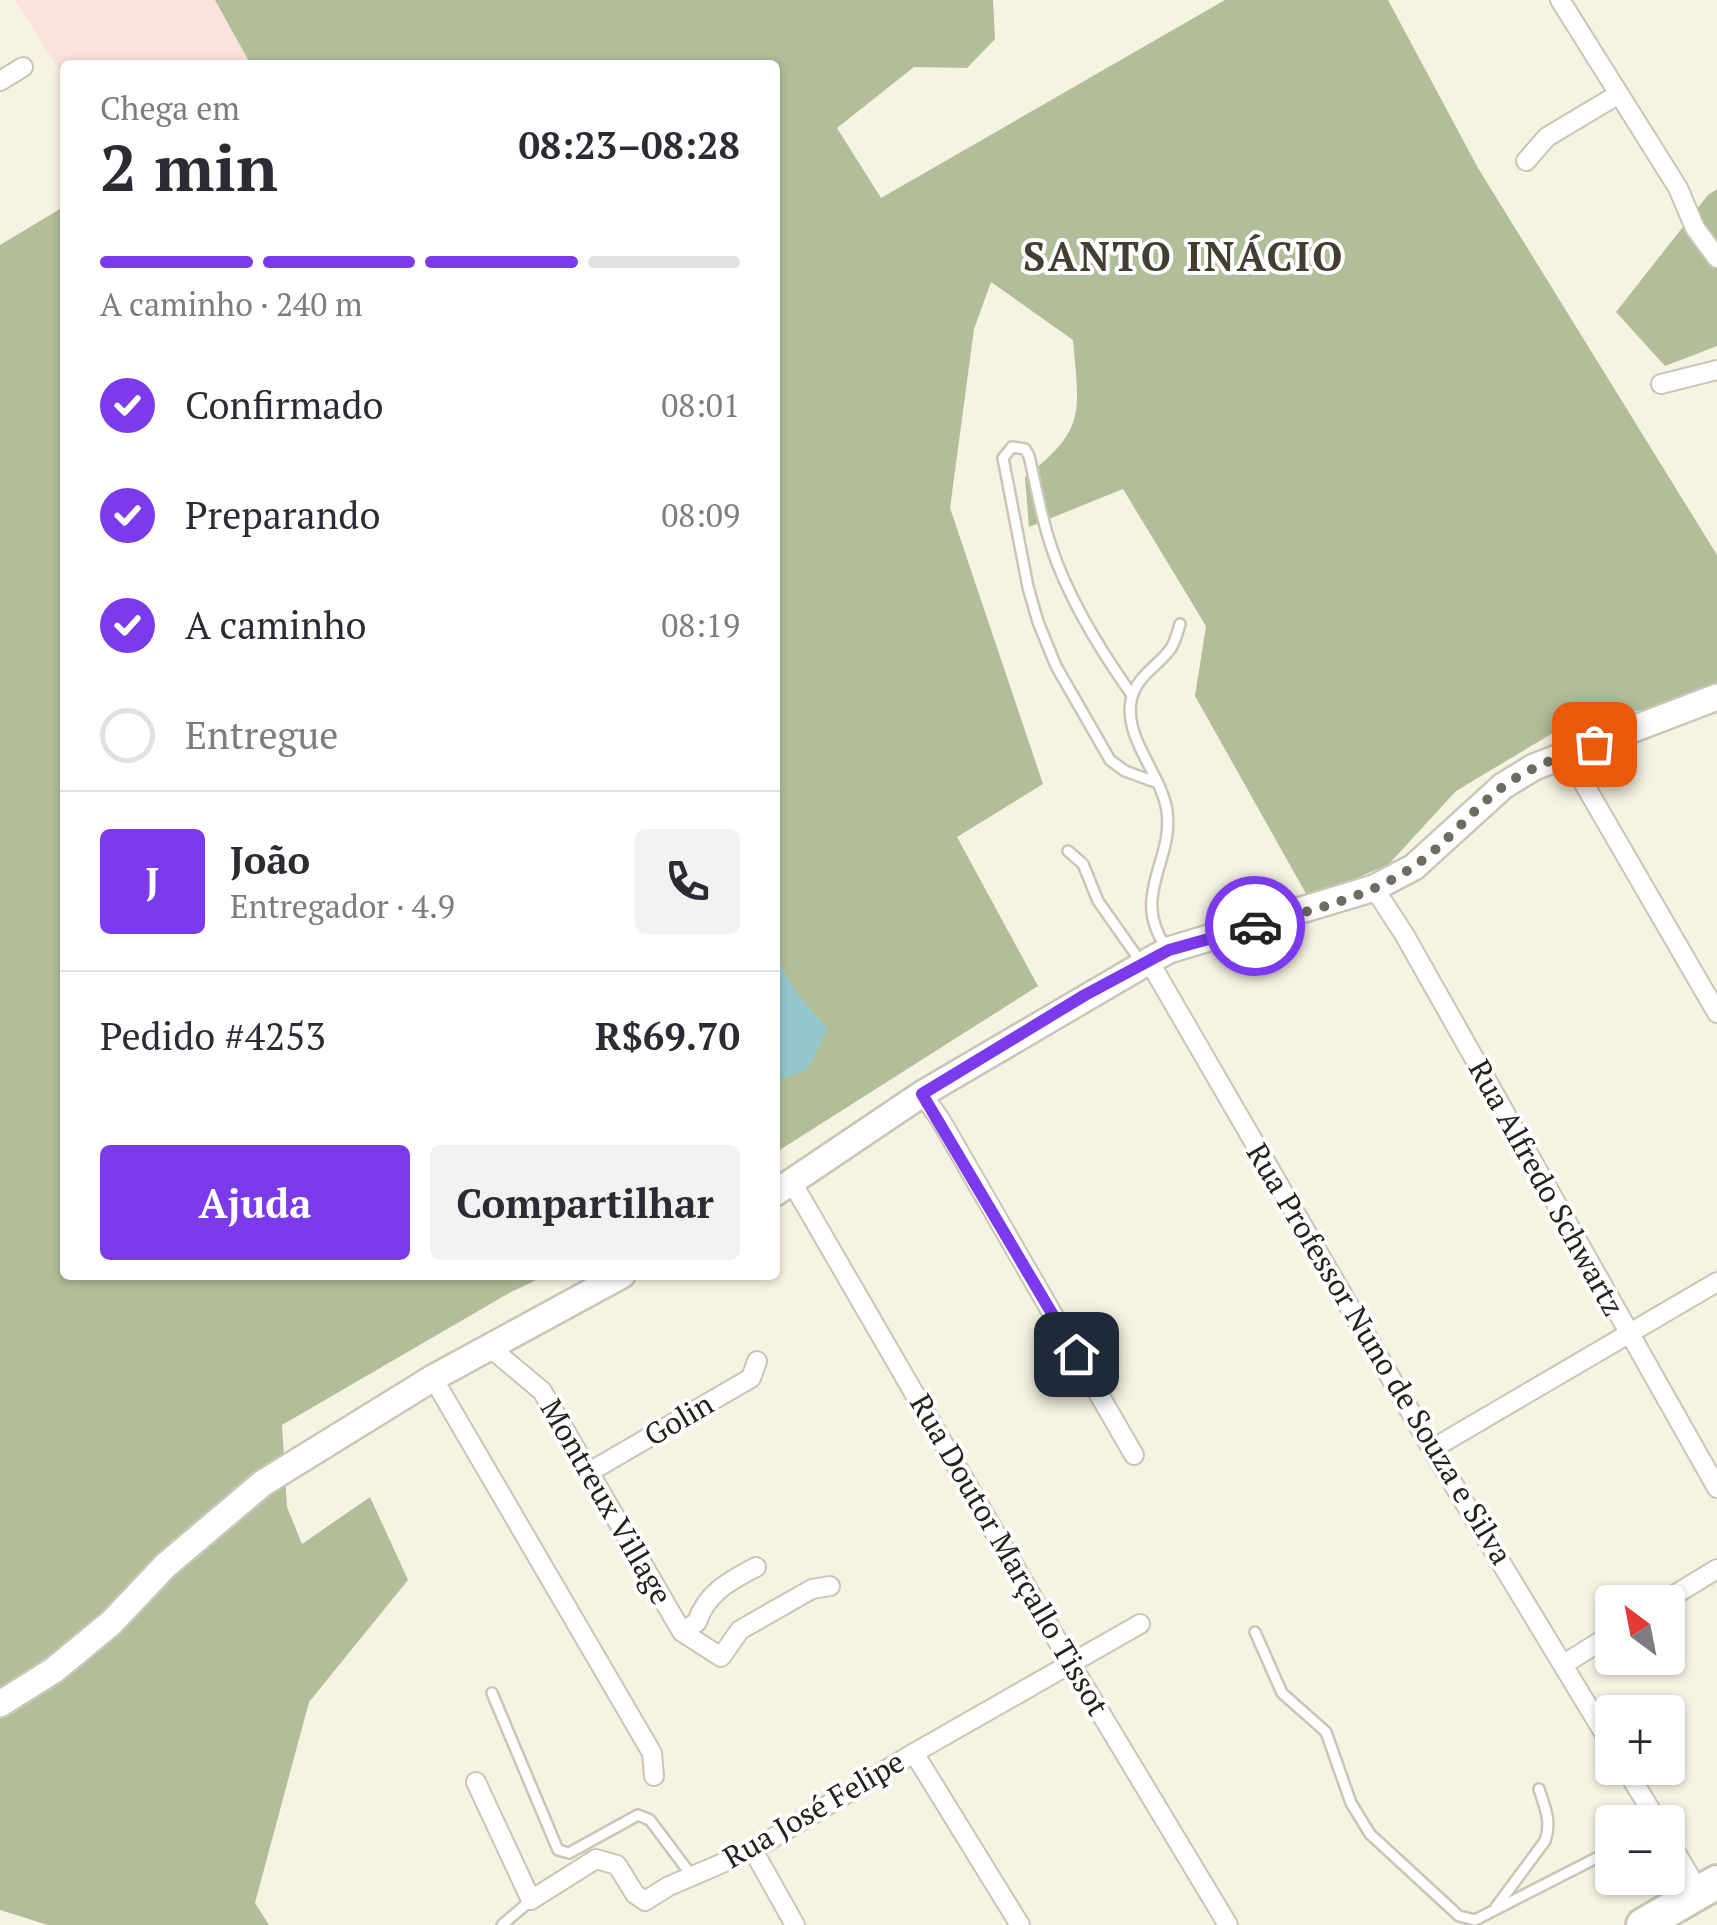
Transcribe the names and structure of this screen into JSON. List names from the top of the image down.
{
  "streets": {
    "street": [
      "Rua Alfredo Schwartz",
      "Rua Professor Nuno de Souza e Silva",
      "Golin",
      "Montreux Village",
      "Rua Doutor Marçallo Tissot",
      "Rua José Felipe"
    ]
  },
  "crossings": [
    ["Golin", "Montreux Village"],
    ["Rua Doutor Marçallo Tissot", "Rua José Felipe"]
  ],
  "districts": ["SANTO INÁCIO"],
  "north": "top left",
  "page": {
    "heading": ["2 min", "Chega em", "08:23–08:28"],
    "panel": [
      "João",
      "Entregador · 4.9",
      "Pedido #4253",
      "R$69.70"
    ],
    "bar": "A caminho · 240 m",
    "list": [
      ["Confirmado", "08:01"],
      ["Preparando", "08:09"],
      ["A caminho", "08:19"],
      "Entregue"
    ],
    "round": "J",
    "buttons": ["Ajuda", "Compartilhar"],
    "map_buttons": ["+", "−"]
  }
}
